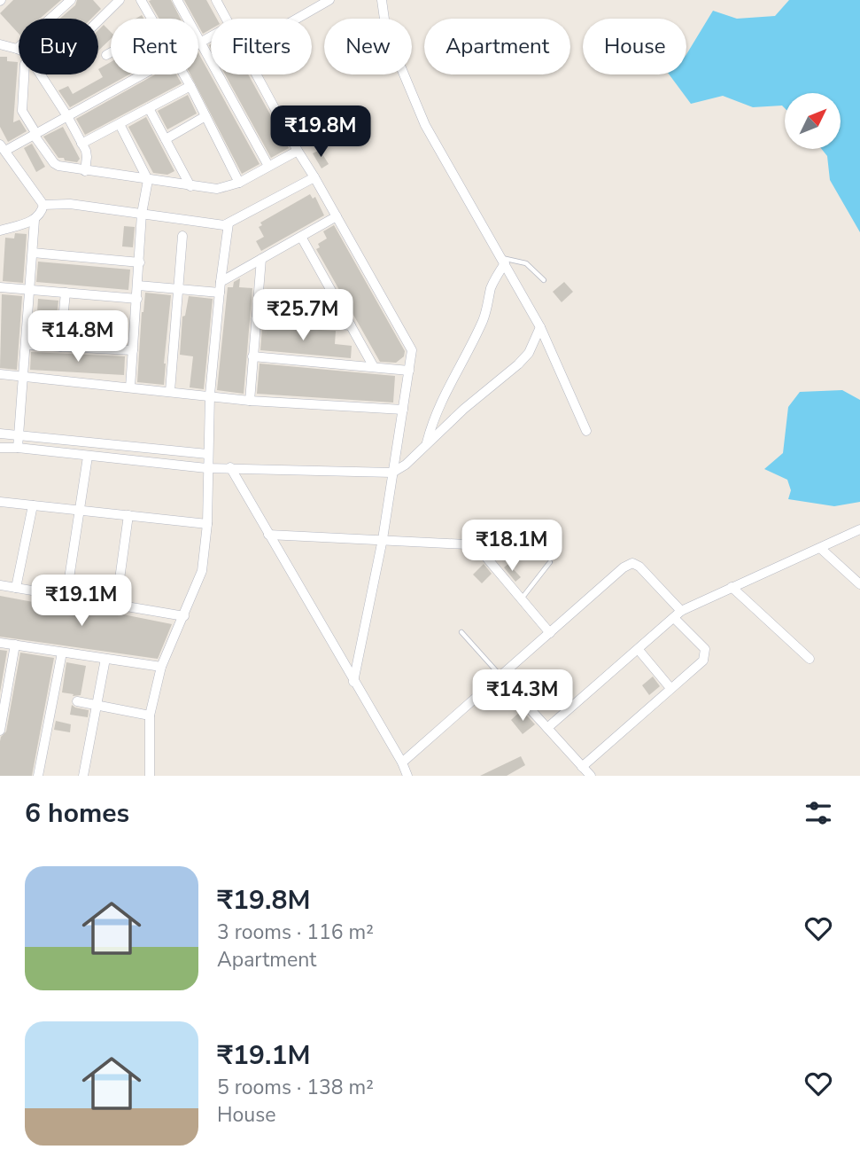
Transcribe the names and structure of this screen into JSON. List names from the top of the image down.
{
  "north": "top right",
  "page": {
    "chip": [
      "Buy",
      "Rent",
      "Filters",
      "New",
      "Apartment",
      "House"
    ],
    "price": [
      "₹19.8M",
      "₹25.7M",
      "₹14.8M",
      "₹18.1M",
      "₹19.1M",
      "₹14.3M"
    ],
    "heading": "6 homes",
    "list": [
      {
        "name": "₹19.8M",
        "note": "3 rooms · 116 m² · Apartment"
      },
      {
        "name": "₹19.1M",
        "note": "5 rooms · 138 m² · House"
      }
    ]
  }
}
